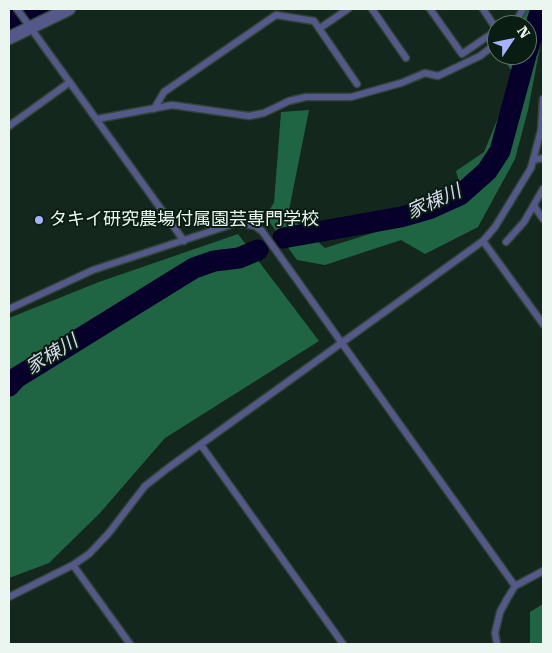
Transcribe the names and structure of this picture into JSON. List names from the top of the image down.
{
  "water": ["家棟川"],
  "places": ["タキイ研究農場付属園芸専門学校"],
  "north": "top right"
}
